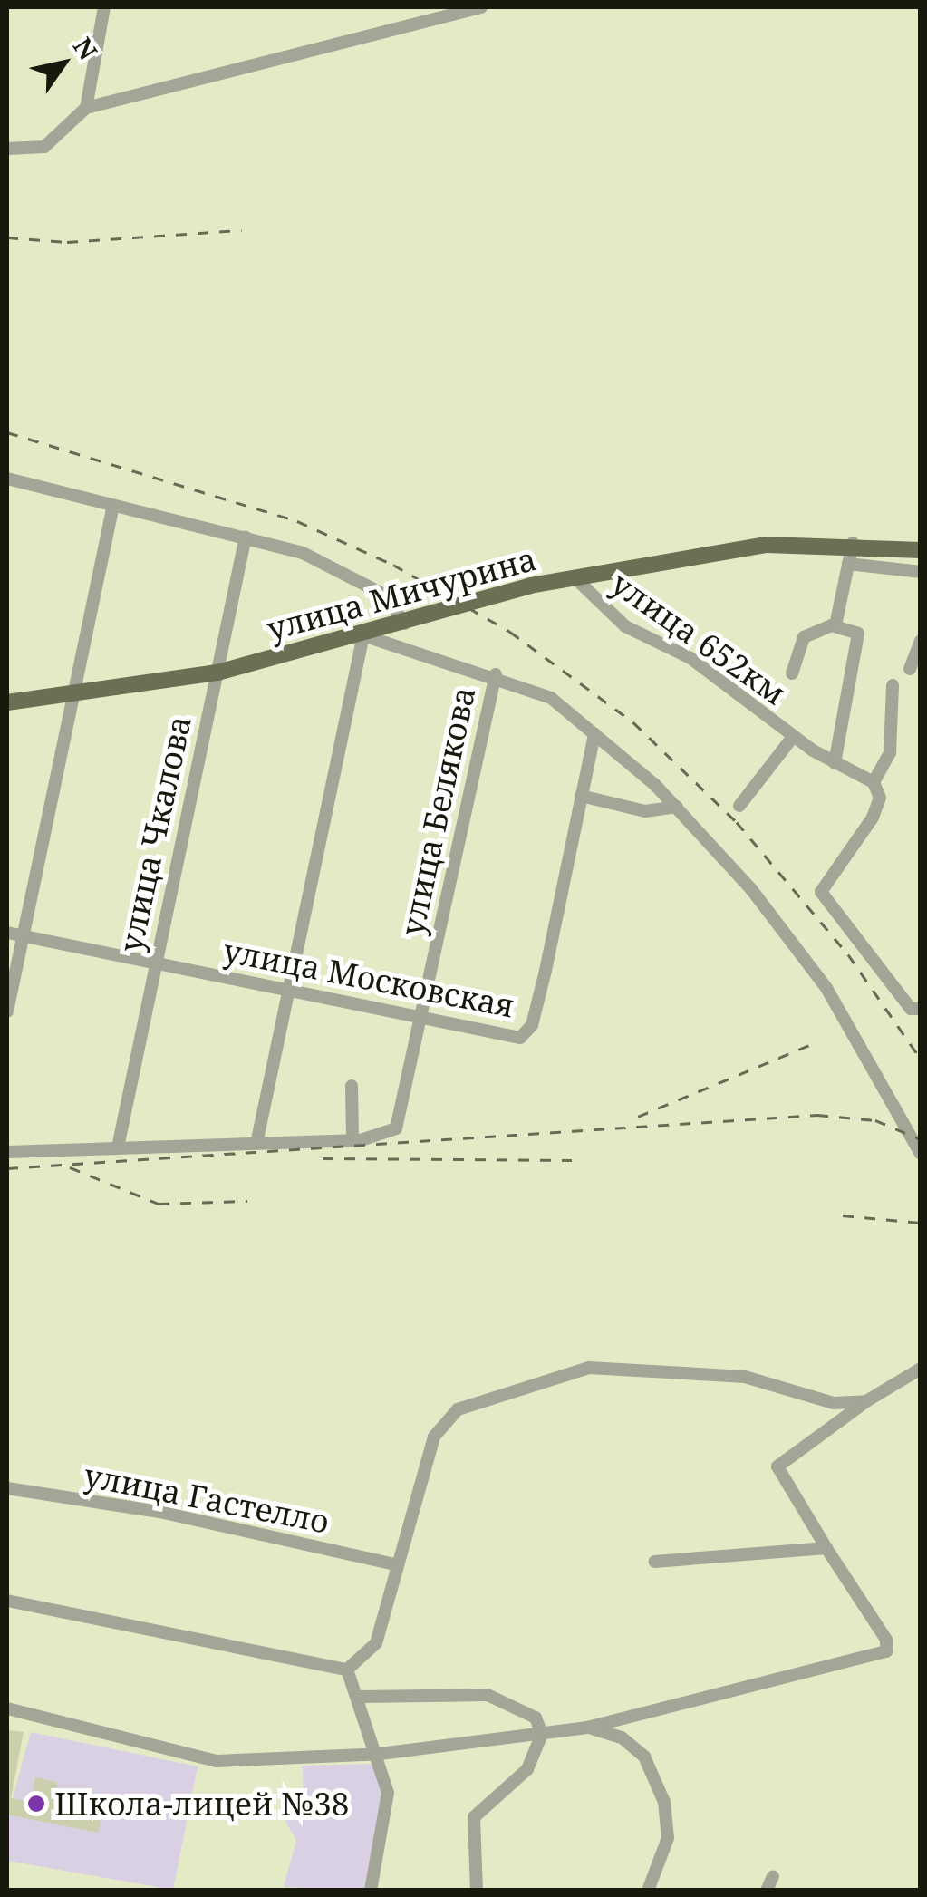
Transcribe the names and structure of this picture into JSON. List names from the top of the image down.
{
  "streets": {
    "main road": ["улица Мичурина"],
    "street": [
      "улица 652км",
      "улица Белякова",
      "улица Чкалова",
      "улица Московская",
      "улица Гастелло"
    ]
  },
  "crossings": [
    ["улица Мичурина", "улица 652км"],
    ["улица Мичурина", "улица Чкалова"],
    ["улица Белякова", "улица Московская"],
    ["улица Чкалова", "улица Московская"]
  ],
  "places": ["Школа-лицей №38"],
  "north": "top right"
}
